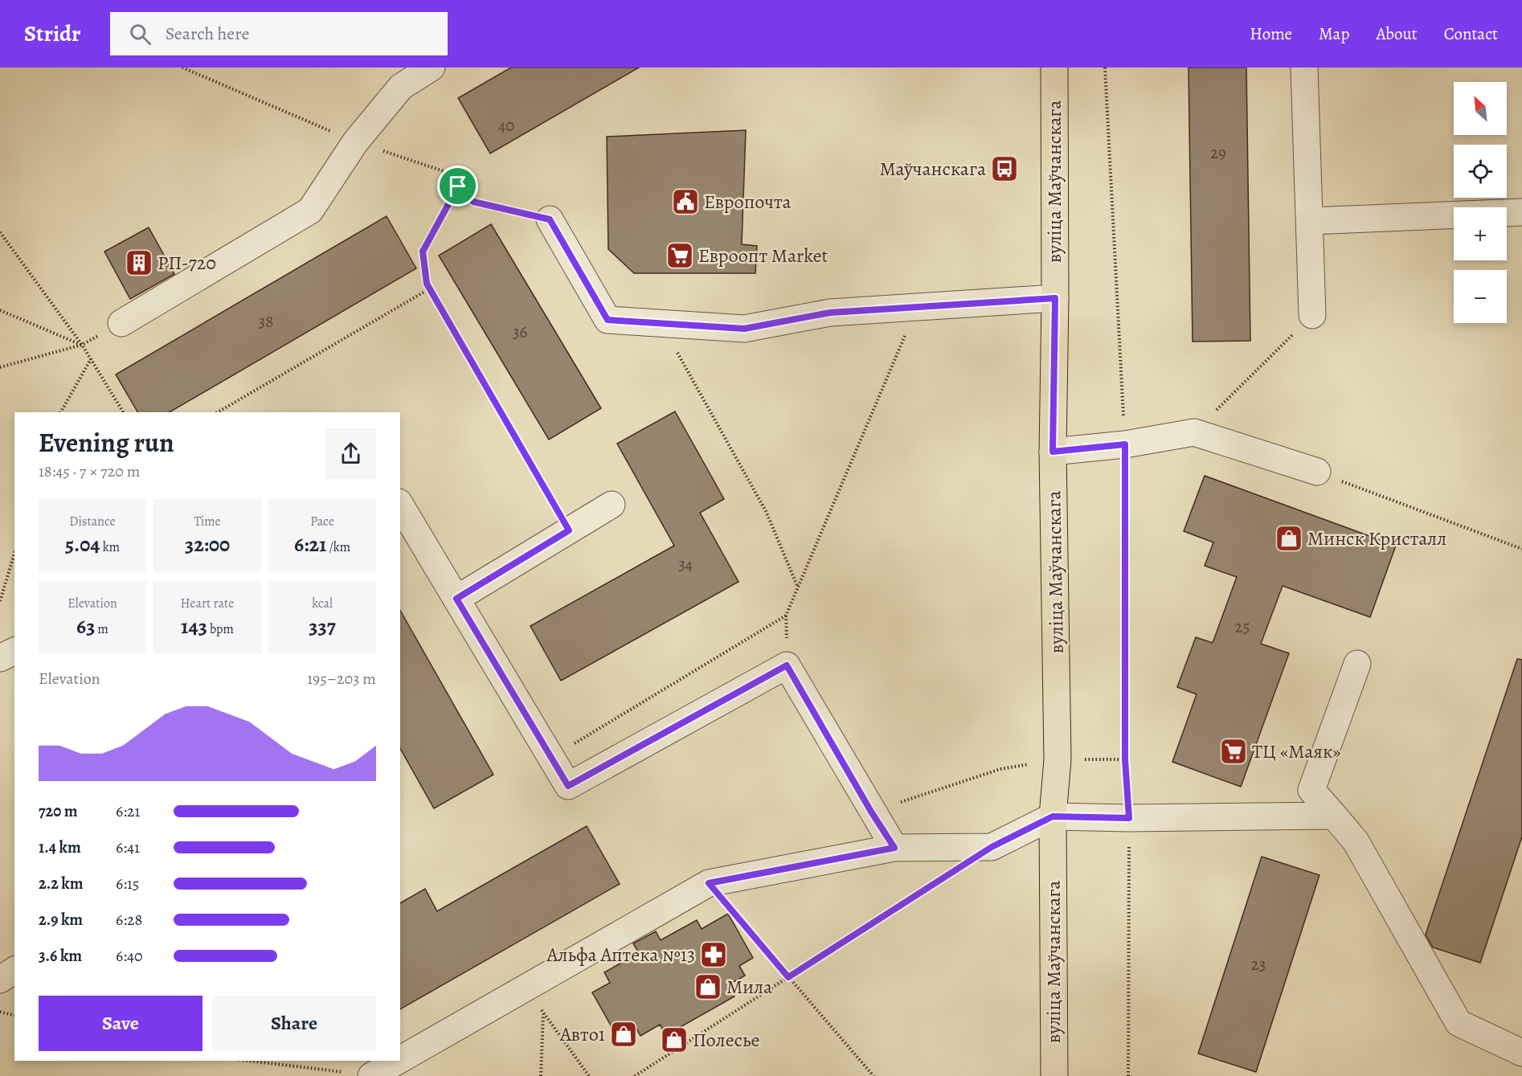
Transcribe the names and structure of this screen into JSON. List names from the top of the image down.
{
  "streets": {
    "main road": ["вуліца Маўчанскага"]
  },
  "places": {
    "bus stop": ["Маўчанскага"],
    "public building": ["Европочта"],
    "supermarket": ["Евроопт Market", "ТЦ «Маяк»"],
    "building": ["РП-720"],
    "shop": [
      "Минск Кристалл",
      "Мила",
      "Авто1",
      "Полесье"
    ],
    "pharmacy": ["Альфа Аптека №13"]
  },
  "house_numbers": [
    "40",
    "29",
    "38",
    "36",
    "34",
    "25",
    "23"
  ],
  "north": "top left",
  "page": {
    "header": "Stridr",
    "search": "Search here",
    "nav": [
      "Home",
      "Map",
      "About",
      "Contact"
    ],
    "map_buttons": ["+", "−"],
    "heading": ["Evening run", "18:45 · 7 × 720 m"],
    "stats": [
      ["Distance", "5.04 km"],
      ["Time", "32:00"],
      ["Pace", "6:21 /km"],
      ["Elevation", "63 m"],
      ["Heart rate", "143 bpm"],
      ["kcal", "337"]
    ],
    "chart": ["Elevation", "195–203 m"],
    "list": [
      {
        "name": "720 m",
        "note": "6:21"
      },
      {
        "name": "1.4 km",
        "note": "6:41"
      },
      {
        "name": "2.2 km",
        "note": "6:15"
      },
      {
        "name": "2.9 km",
        "note": "6:28"
      },
      {
        "name": "3.6 km",
        "note": "6:40"
      }
    ],
    "buttons": ["Save", "Share"]
  }
}
